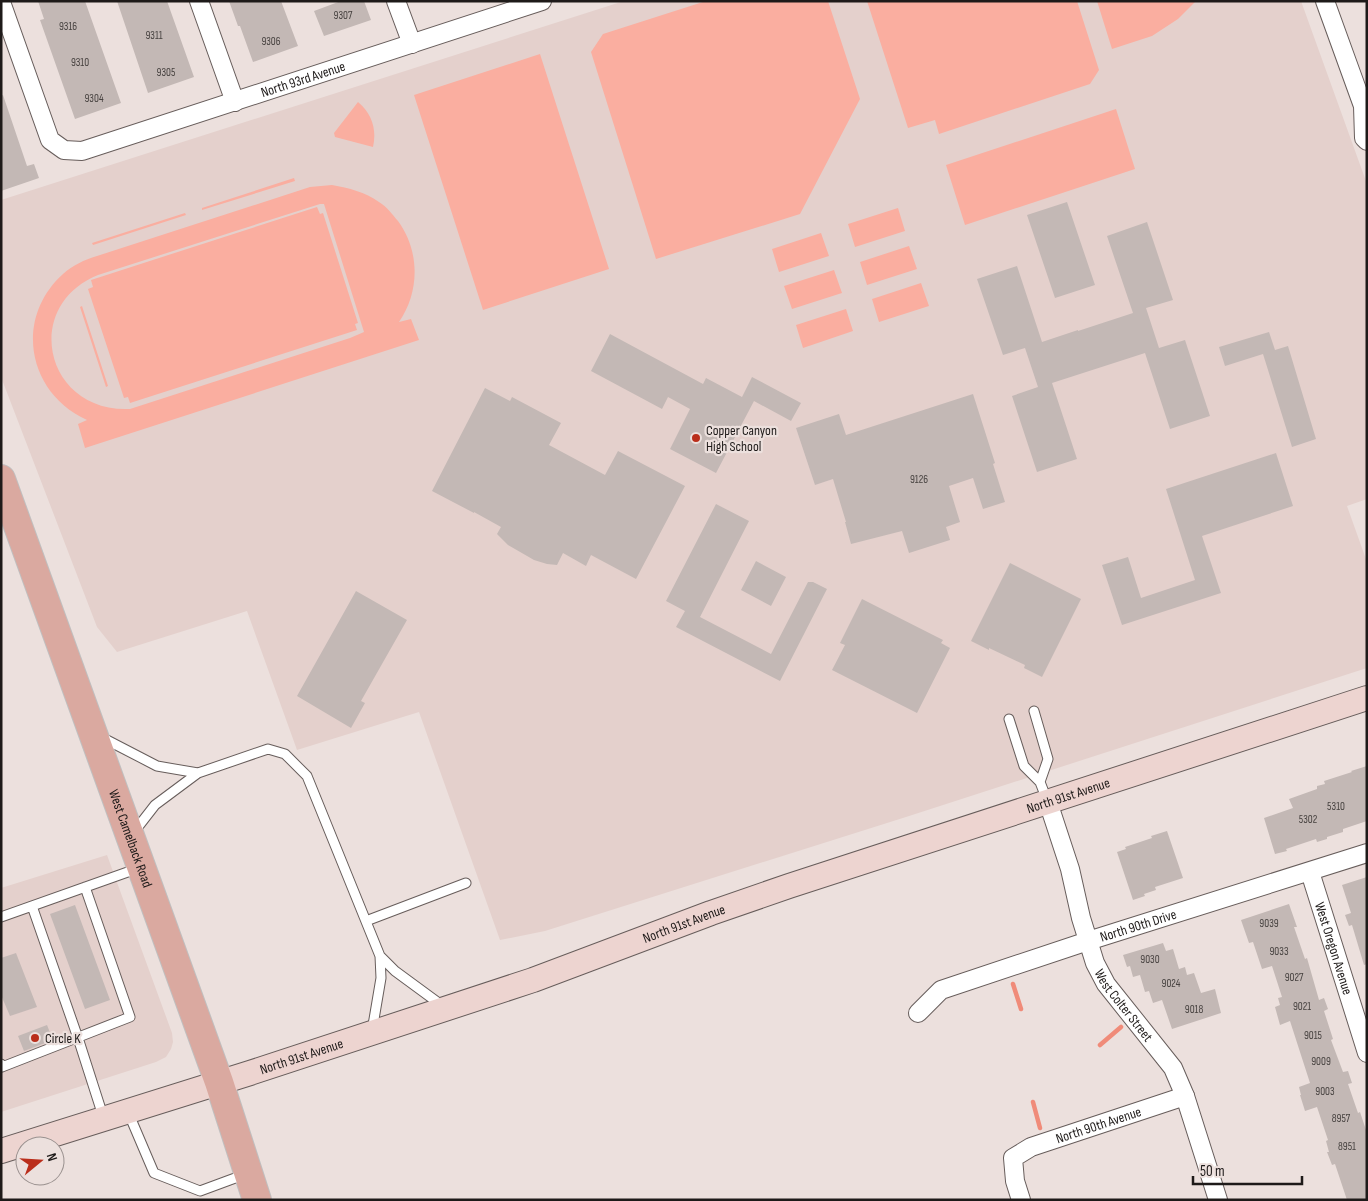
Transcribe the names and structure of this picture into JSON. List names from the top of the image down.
{
  "streets": {
    "main road": ["North 91st Avenue", "West Camelback Road"],
    "street": [
      "North 93rd Avenue",
      "North 90th Drive",
      "West Oregon Avenue",
      "West Colter Street",
      "North 90th Avenue"
    ]
  },
  "crossings": [
    ["North 91st Avenue", "West Camelback Road"],
    ["North 91st Avenue", "West Colter Street"],
    ["North 90th Drive", "West Oregon Avenue"],
    ["North 90th Drive", "West Colter Street"],
    ["West Colter Street", "North 90th Avenue"]
  ],
  "places": ["Copper Canyon High School", "Circle K"],
  "house_numbers": [
    "9307",
    "9316",
    "9311",
    "9306",
    "9310",
    "9305",
    "9304",
    "9126",
    "5310",
    "5302",
    "9039",
    "9033",
    "9030",
    "9027",
    "9024",
    "9021",
    "9018",
    "9015",
    "9009",
    "9003",
    "8957",
    "8951"
  ],
  "scale_bar": "50 m",
  "north": "right"
}
